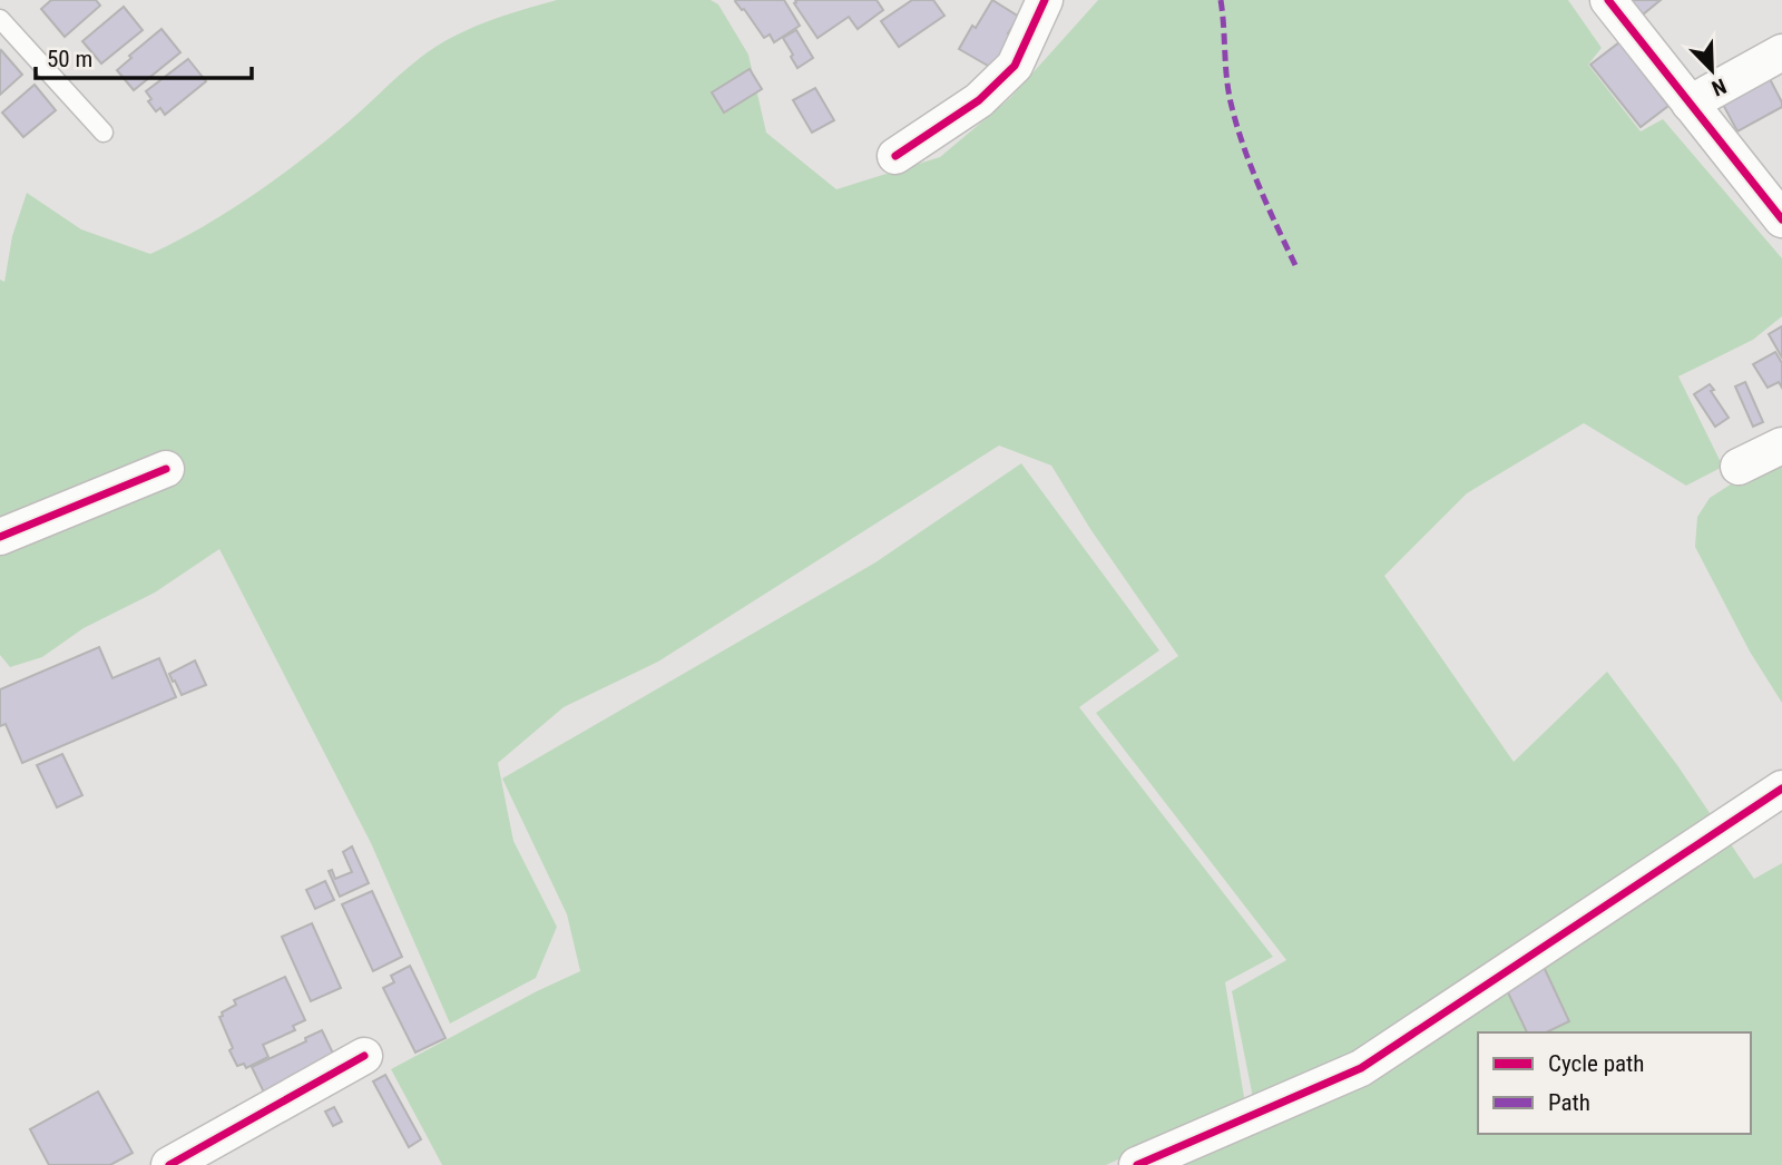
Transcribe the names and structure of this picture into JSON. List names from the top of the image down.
{
  "legend": ["Cycle path", "Path"],
  "scale_bar": "50 m",
  "north": "bottom right"
}
